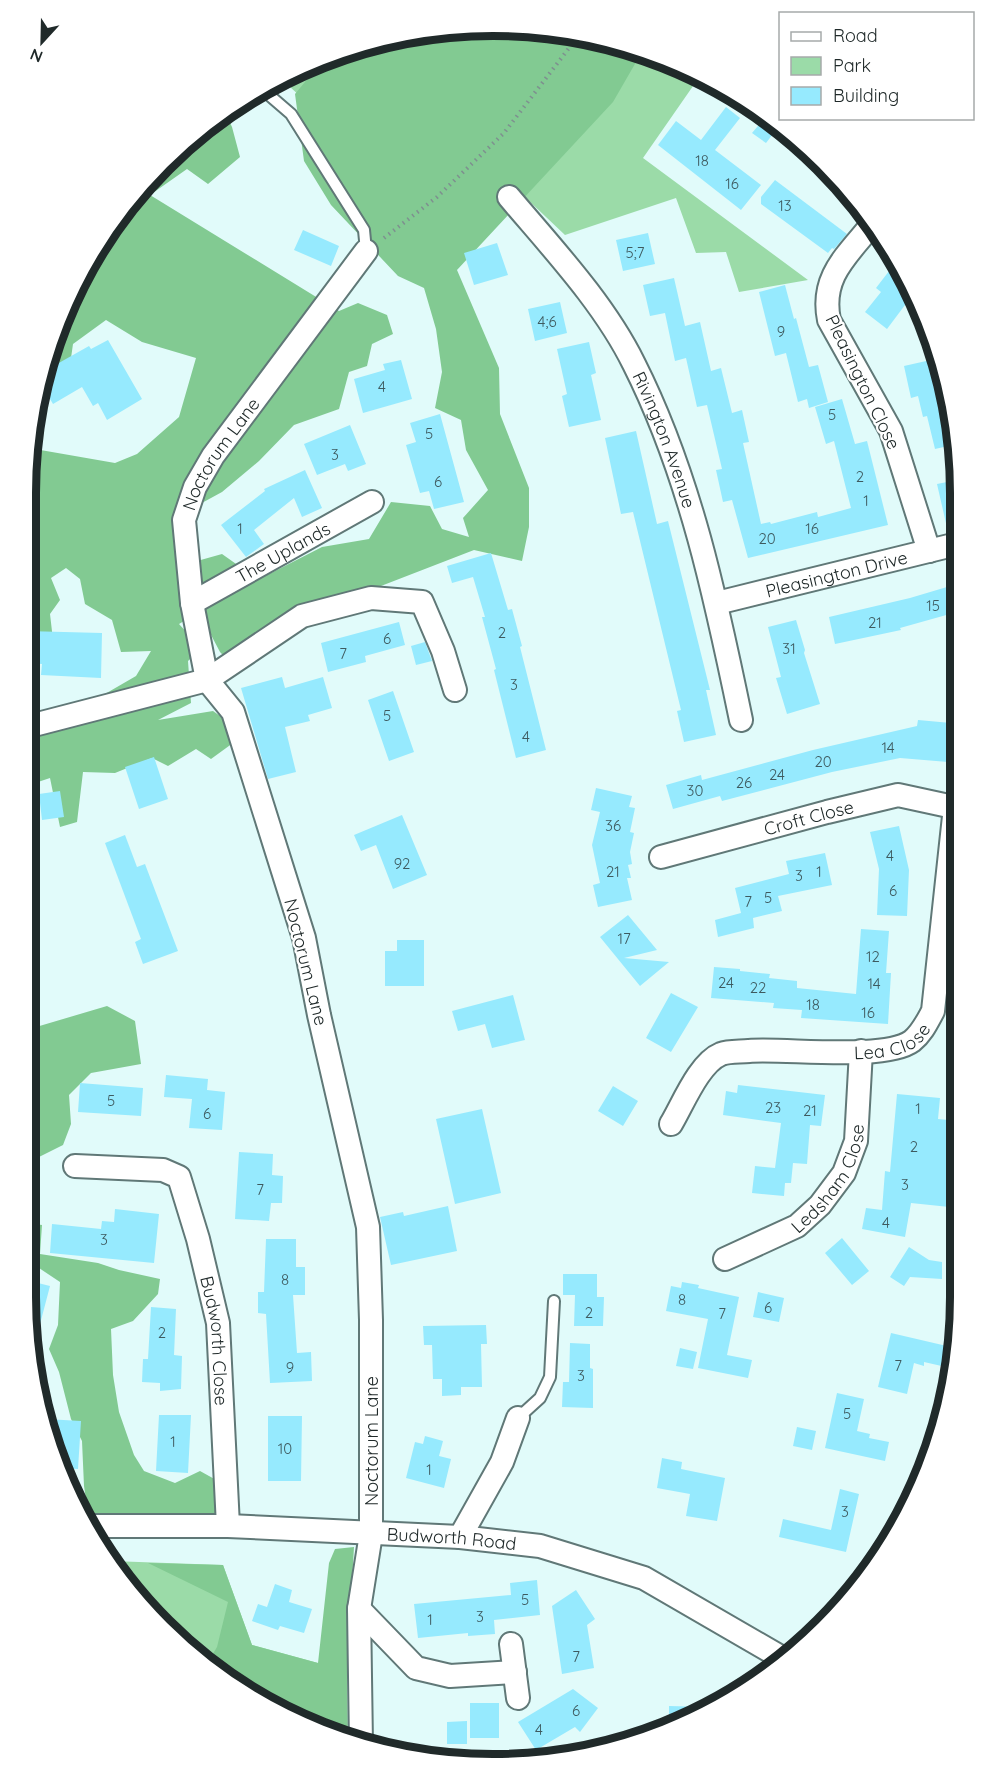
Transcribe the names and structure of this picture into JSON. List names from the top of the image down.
{
  "streets": {
    "street": [
      "Pleasington Close",
      "Rivington Avenue",
      "Noctorum Lane",
      "The Uplands",
      "Pleasington Drive",
      "Croft Close",
      "Lea Close",
      "Ledsham Close",
      "Budworth Close",
      "Budworth Road"
    ]
  },
  "crossings": [
    ["Pleasington Close", "Pleasington Drive"],
    ["Rivington Avenue", "Pleasington Drive"],
    ["Noctorum Lane", "The Uplands"],
    ["Noctorum Lane", "Budworth Road"],
    ["Lea Close", "Ledsham Close"],
    ["Budworth Close", "Budworth Road"]
  ],
  "house_numbers": [
    "18",
    "16",
    "13",
    "5;7",
    "4;6",
    "9",
    "4",
    "5",
    "5",
    "3",
    "2",
    "6",
    "1",
    "1",
    "16",
    "20",
    "15",
    "21",
    "2",
    "6",
    "31",
    "7",
    "3",
    "5",
    "4",
    "14",
    "20",
    "24",
    "26",
    "30",
    "36",
    "4",
    "92",
    "21",
    "1",
    "3",
    "6",
    "5",
    "7",
    "17",
    "12",
    "24",
    "14",
    "22",
    "18",
    "16",
    "5",
    "23",
    "1",
    "21",
    "6",
    "2",
    "3",
    "7",
    "4",
    "3",
    "8",
    "8",
    "6",
    "2",
    "7",
    "2",
    "7",
    "9",
    "3",
    "5",
    "1",
    "10",
    "1",
    "3",
    "5",
    "3",
    "1",
    "7",
    "6",
    "4"
  ],
  "legend": ["Road", "Park", "Building"],
  "north": "bottom"
}
